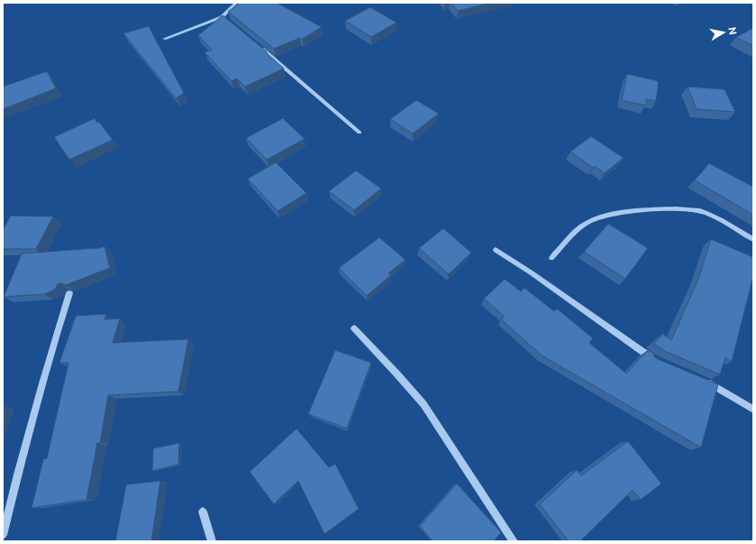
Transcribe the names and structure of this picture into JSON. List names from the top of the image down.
{
  "north": "right"
}
